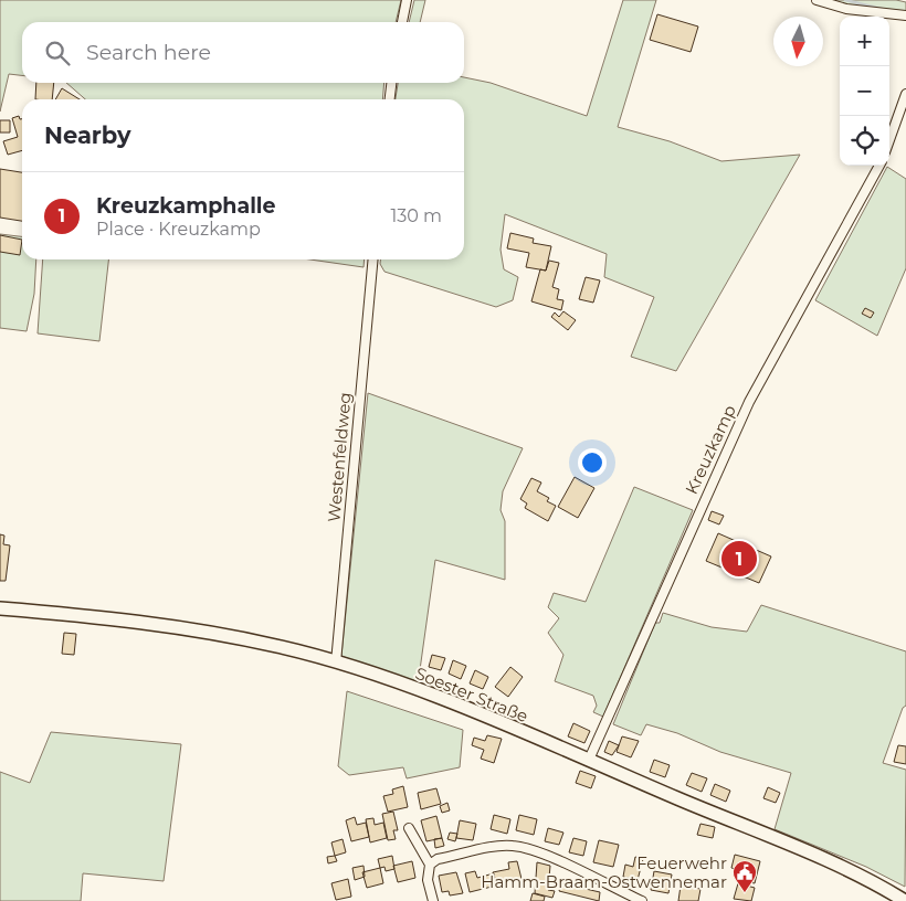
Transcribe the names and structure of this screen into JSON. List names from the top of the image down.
{
  "streets": {
    "main road": ["Soester Straße"],
    "street": ["Kreuzkamp", "Westenfeldweg"]
  },
  "crossings": [
    ["Kreuzkamp", "Soester Straße"],
    ["Westenfeldweg", "Soester Straße"]
  ],
  "places": {
    "public building": ["Feuerwehr Hamm-Braam-Ostwennemar"]
  },
  "north": "bottom",
  "page": {
    "map_buttons": ["+", "−"],
    "search": "Search here",
    "heading": "Nearby",
    "list": [
      {
        "mark": "1",
        "name": "Kreuzkamphalle",
        "note": "Place · Kreuzkamp",
        "value": "130 m"
      }
    ],
    "pins": "1"
  }
}
